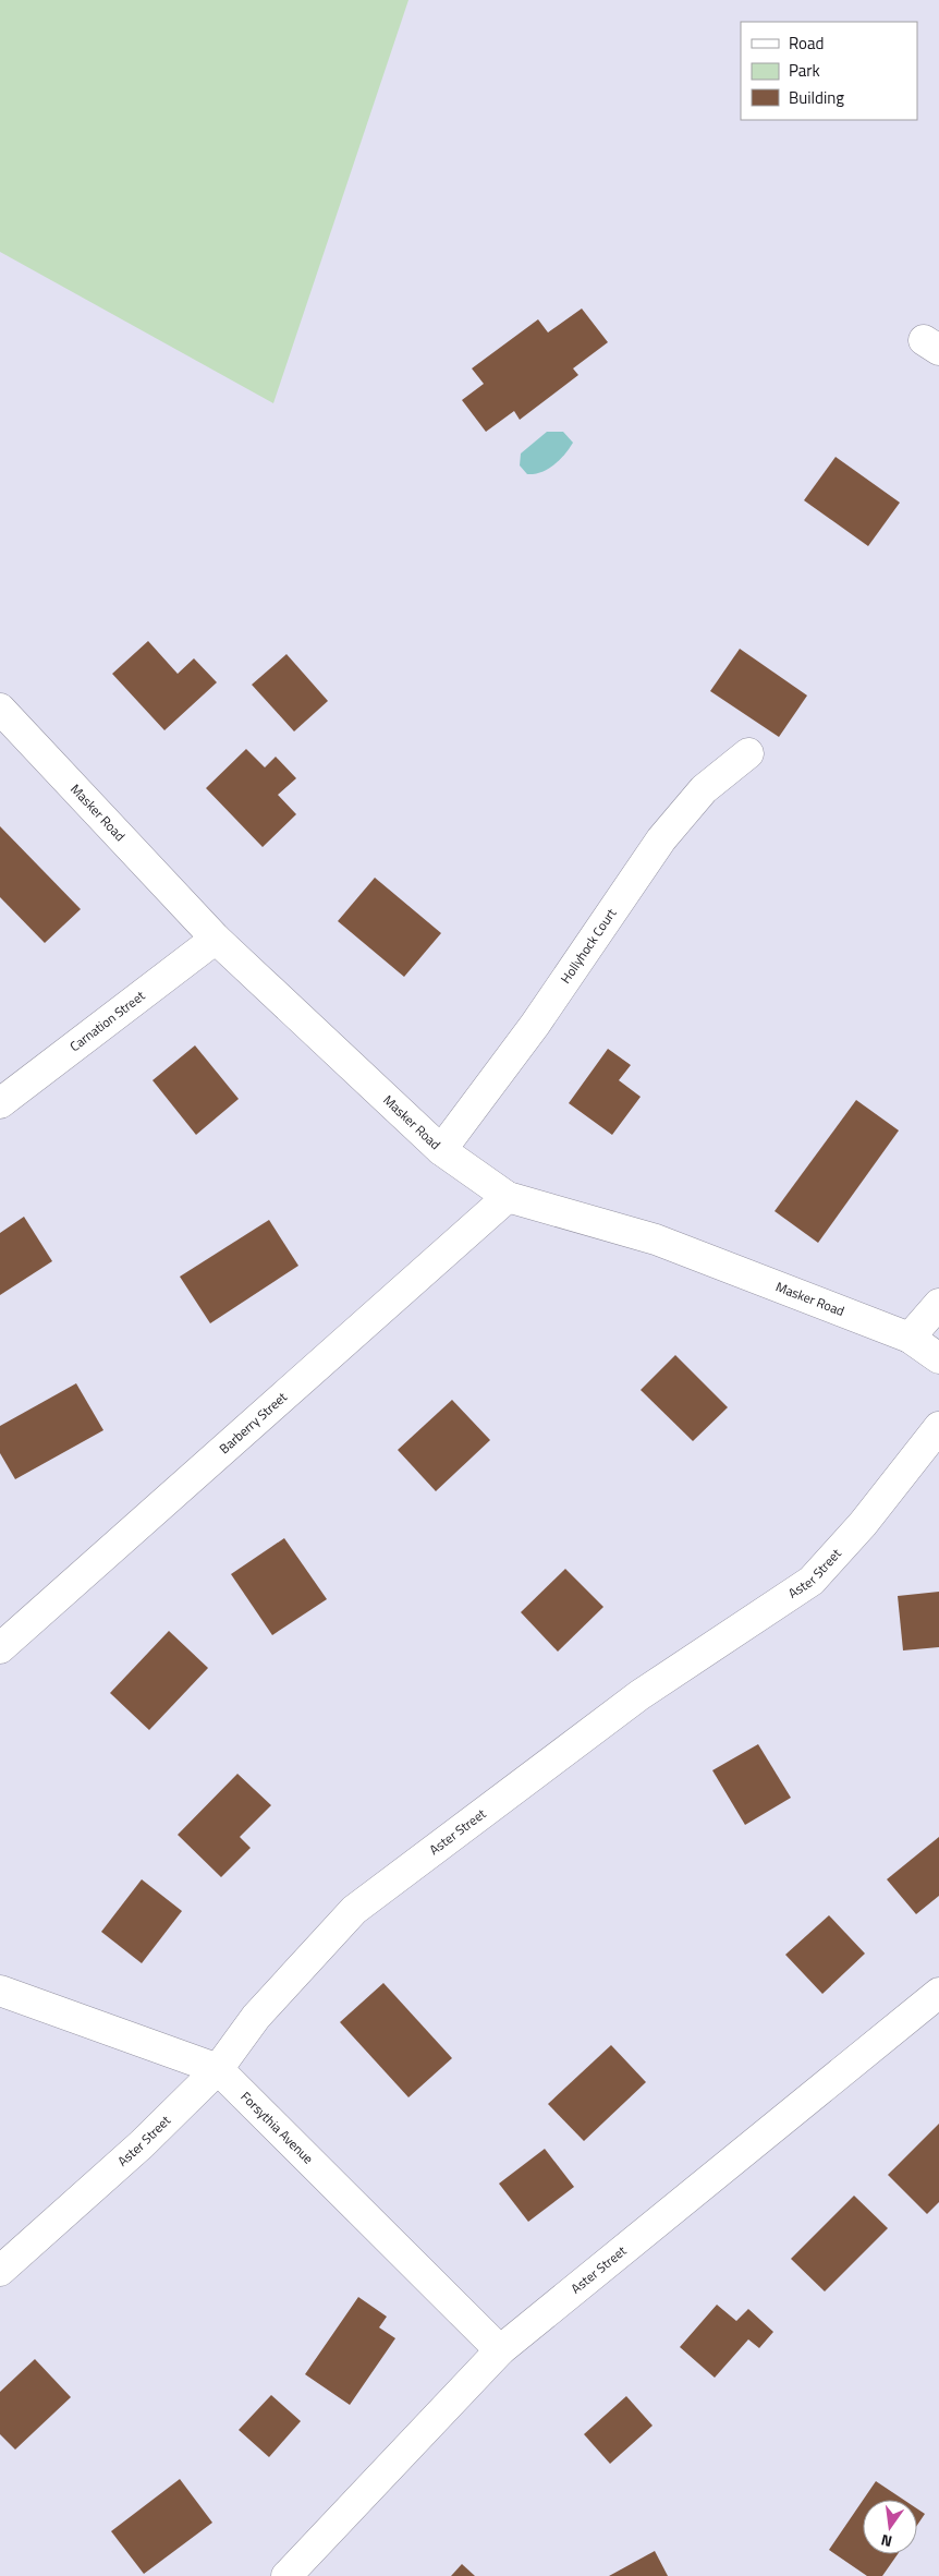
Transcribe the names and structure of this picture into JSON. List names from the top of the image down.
{
  "streets": {
    "street": [
      "Masker Road",
      "Hollyhock Court",
      "Carnation Street",
      "Barberry Street",
      "Aster Street",
      "Forsythia Avenue"
    ]
  },
  "crossings": [
    ["Masker Road", "Hollyhock Court"],
    ["Masker Road", "Carnation Street"],
    ["Masker Road", "Barberry Street"],
    ["Aster Street", "Forsythia Avenue"]
  ],
  "legend": ["Road", "Park", "Building"],
  "north": "bottom"
}
